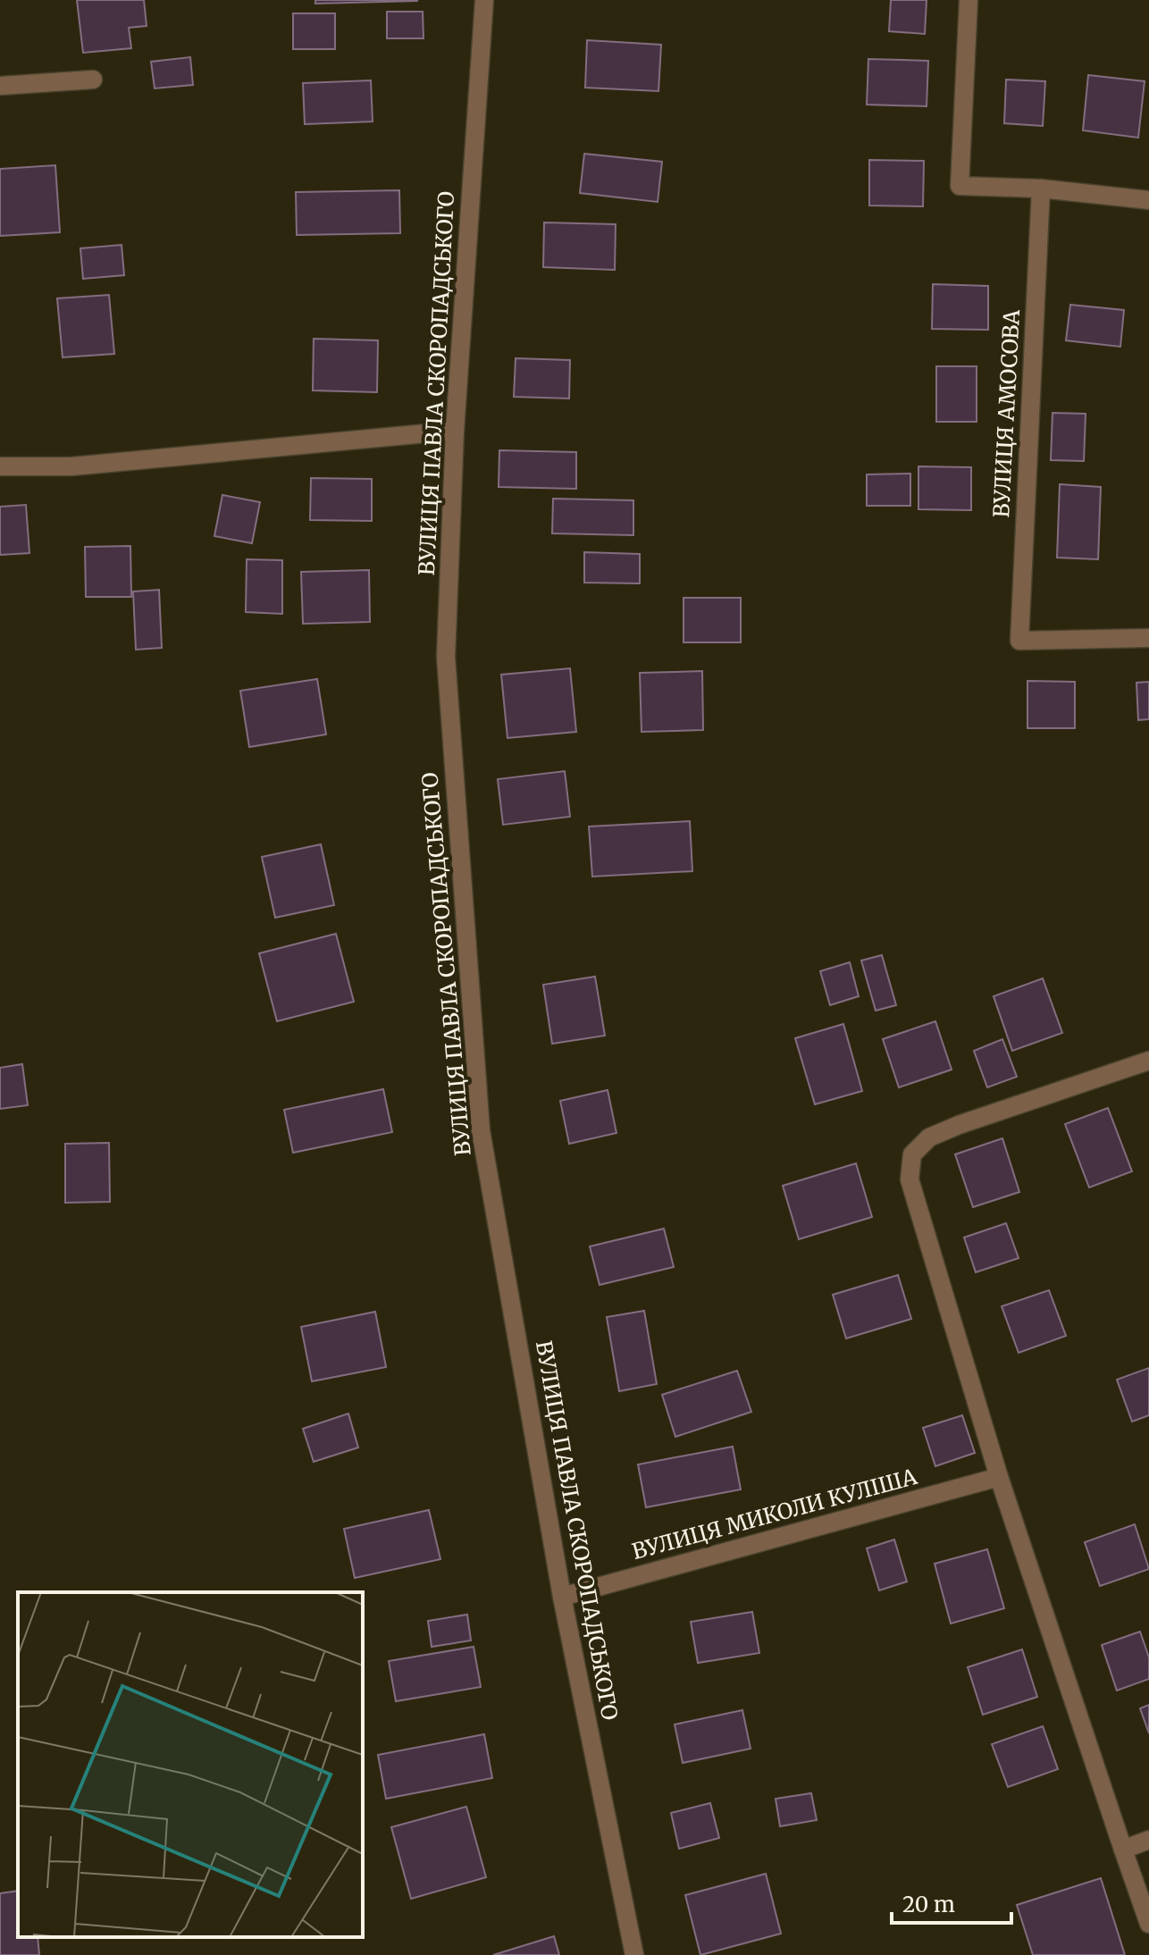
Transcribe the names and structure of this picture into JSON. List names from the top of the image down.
{
  "streets": {
    "street": ["ВУЛИЦЯ ПАВЛА СКОРОПАДСЬКОГО", "ВУЛИЦЯ АМОСОВА", "ВУЛИЦЯ МИКОЛИ КУЛІША"]
  },
  "crossings": [
    ["ВУЛИЦЯ ПАВЛА СКОРОПАДСЬКОГО", "ВУЛИЦЯ МИКОЛИ КУЛІША"]
  ],
  "scale_bar": "20 m"
}
